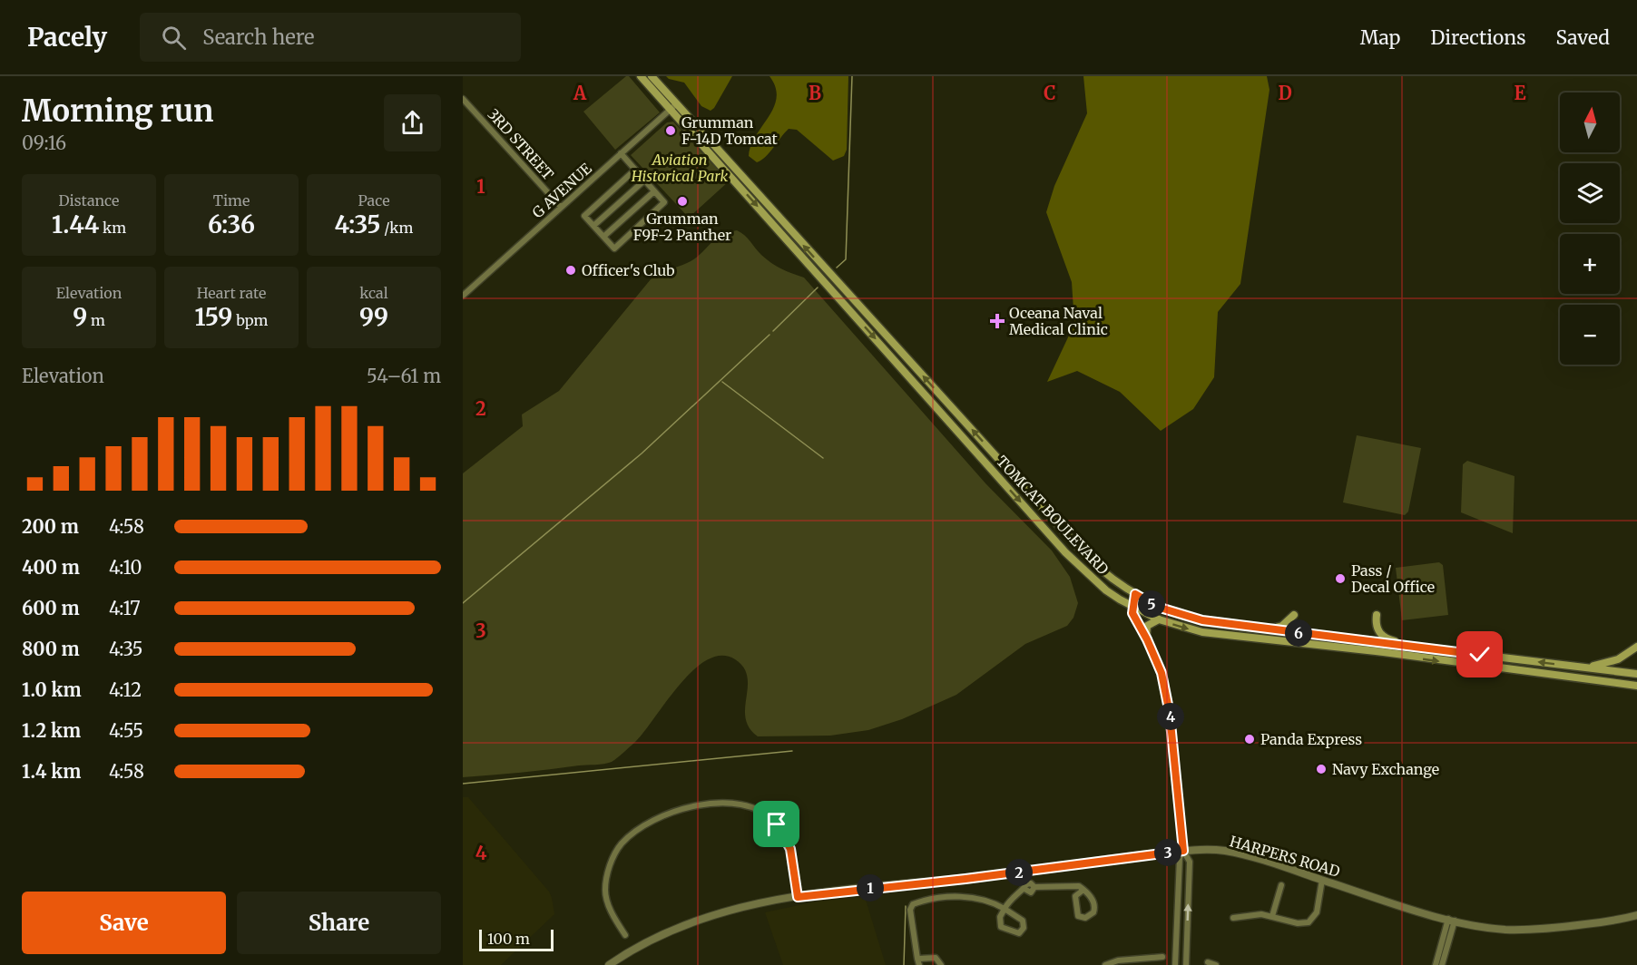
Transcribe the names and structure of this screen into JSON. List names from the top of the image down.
{
  "streets": {
    "main road": ["TOMCAT BOULEVARD"],
    "street": ["3RD STREET", "G AVENUE", "HARPERS ROAD"]
  },
  "crossings": [
    ["3RD STREET", "G AVENUE"],
    ["G AVENUE", "TOMCAT BOULEVARD"]
  ],
  "parks": ["Aviation Historical Park"],
  "places": {
    "other": [
      "Grumman F-14D Tomcat",
      "Grumman F9F-2 Panther",
      "Officer's Club",
      "Pass / Decal Office",
      "Panda Express",
      "Navy Exchange"
    ],
    "health": ["Oceana Naval Medical Clinic"]
  },
  "scale_bar": "100 m",
  "north": "top",
  "page": {
    "header": "Pacely",
    "search": "Search here",
    "nav": ["Map", "Directions", "Saved"],
    "heading": ["Morning run", "09:16"],
    "map_buttons": ["+", "−"],
    "stats": [
      ["Distance", "1.44 km"],
      ["Time", "6:36"],
      ["Pace", "4:35 /km"],
      ["Elevation", "9 m"],
      ["Heart rate", "159 bpm"],
      ["kcal", "99"]
    ],
    "chart": ["Elevation", "54–61 m"],
    "list": [
      {
        "name": "200 m",
        "note": "4:58"
      },
      {
        "name": "400 m",
        "note": "4:10"
      },
      {
        "name": "600 m",
        "note": "4:17"
      },
      {
        "name": "800 m",
        "note": "4:35"
      },
      {
        "name": "1.0 km",
        "note": "4:12"
      },
      {
        "name": "1.2 km",
        "note": "4:55"
      },
      {
        "name": "1.4 km",
        "note": "4:58"
      }
    ],
    "pins": [
      "5",
      "6",
      "4",
      "3",
      "2",
      "1"
    ],
    "buttons": ["Save", "Share"],
    "scale": "100 m"
  },
  "grid": {
    "columns": [
      "A",
      "B",
      "C",
      "D",
      "E"
    ],
    "rows": [
      "1",
      "2",
      "3",
      "4"
    ]
  }
}
